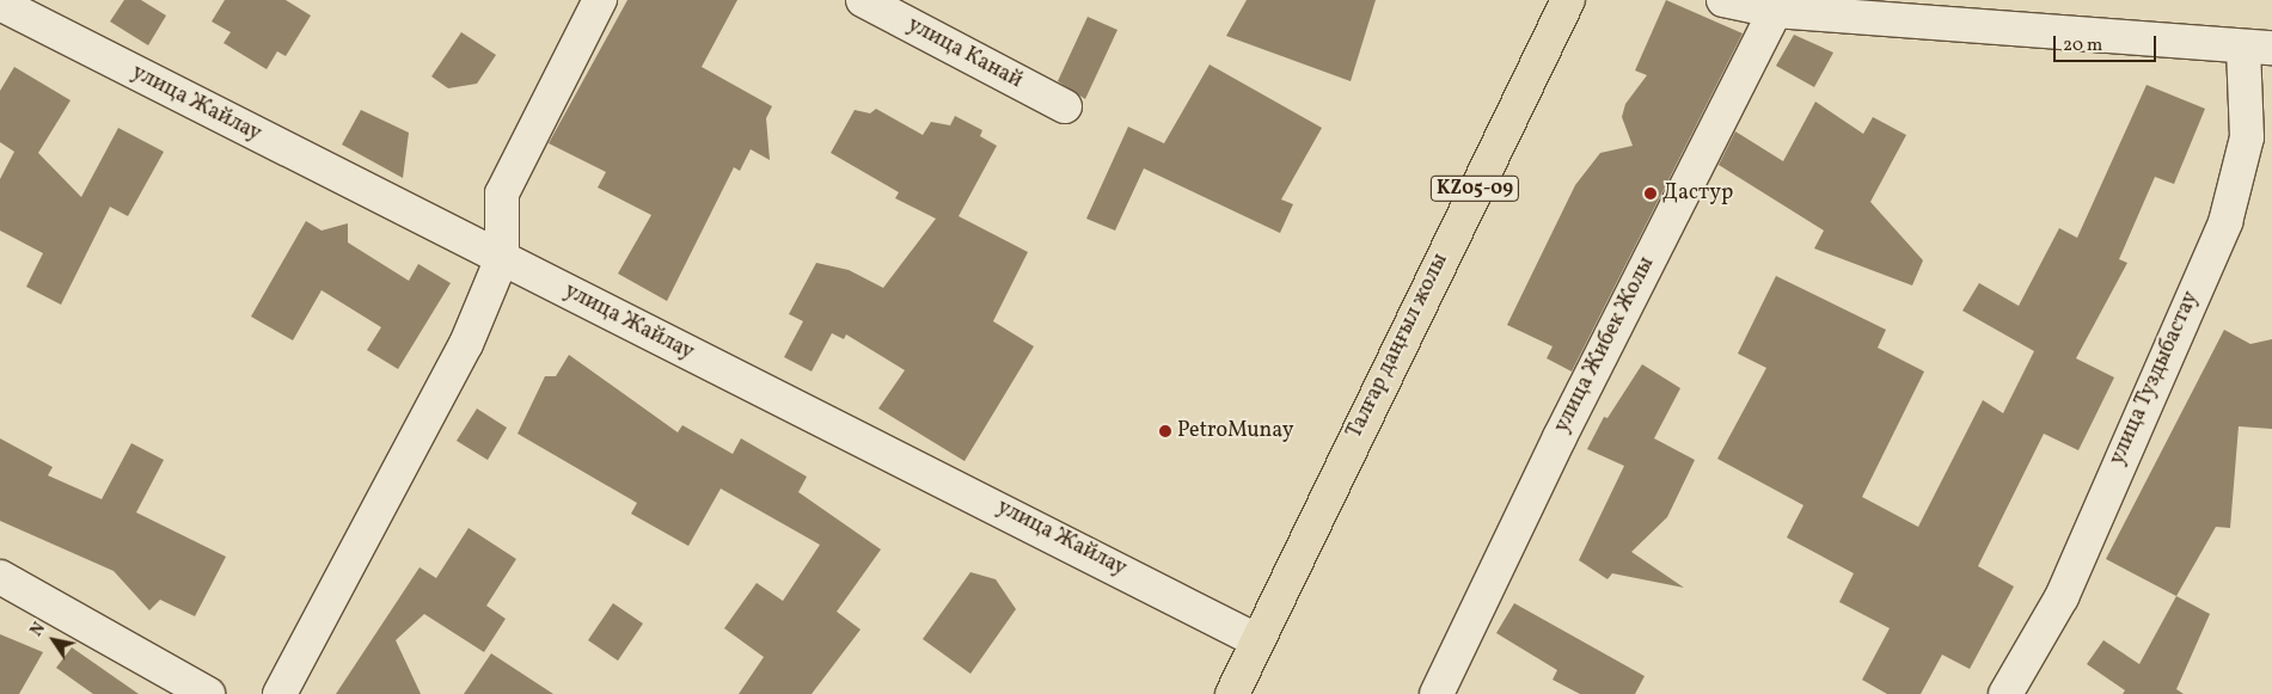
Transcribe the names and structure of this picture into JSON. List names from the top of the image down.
{
  "streets": {
    "main road": ["KZ05-09", "Талғар даңғыл жолы"],
    "street": [
      "улица Канай",
      "улица Жайлау",
      "улица Жибек Жолы",
      "улица Туздыбастау"
    ]
  },
  "crossings": [
    ["улица Жайлау", "Талғар даңғыл жолы"]
  ],
  "places": ["Дастур", "PetroMunay"],
  "scale_bar": "20 m",
  "north": "top left"
}
